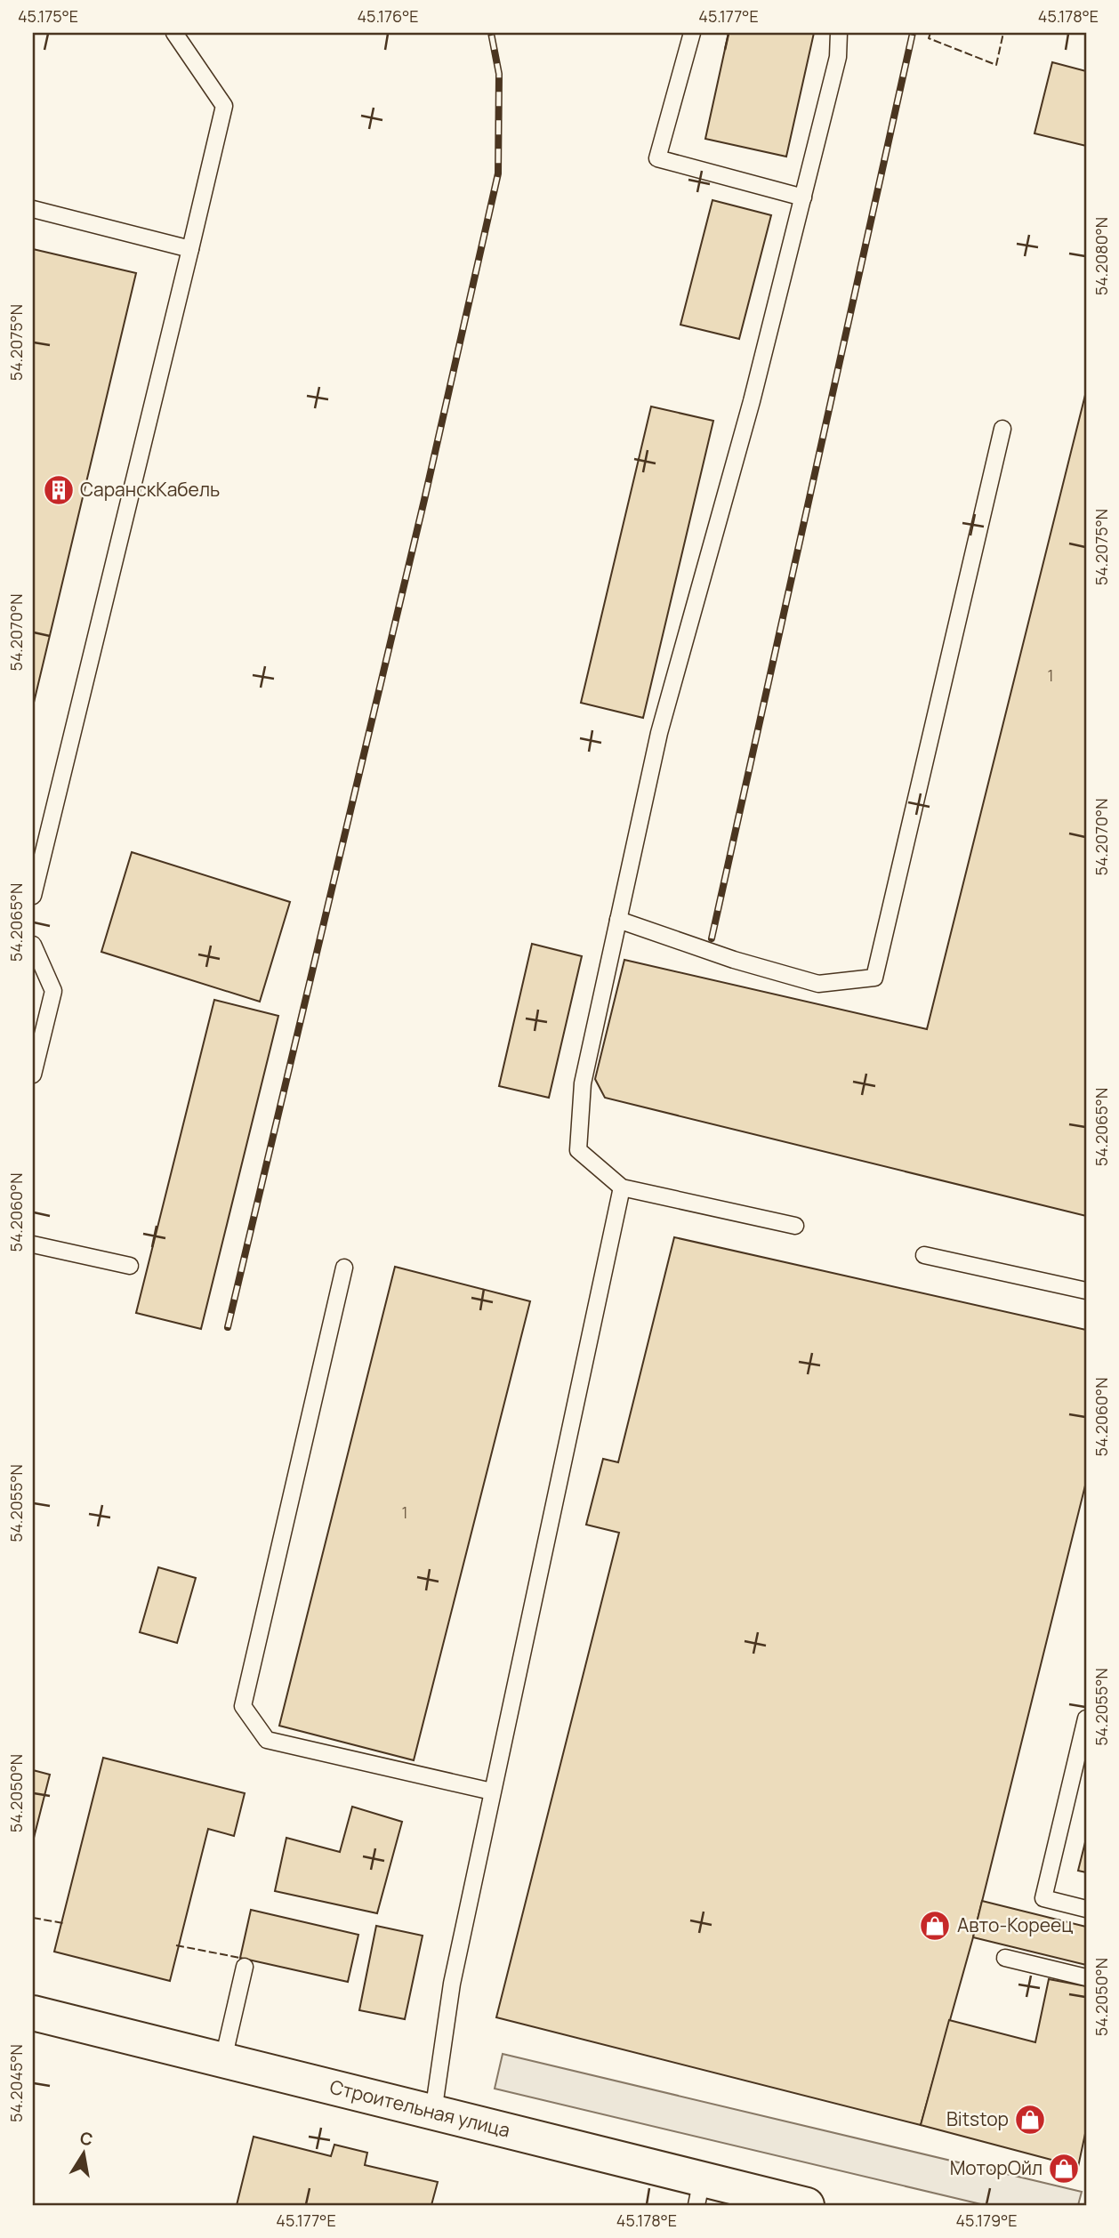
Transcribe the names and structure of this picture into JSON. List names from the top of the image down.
{
  "streets": {
    "street": ["Строительная улица"]
  },
  "places": {
    "building": ["СаранскКабель"],
    "shop": ["Авто-Кореец", "Bitstop", "МоторОйл"]
  },
  "house_numbers": ["1", "1"],
  "north": "top",
  "coordinates": [
    "45.175°E",
    "45.176°E",
    "45.177°E",
    "45.178°E",
    "54.2080°N",
    "54.2075°N",
    "54.2070°N",
    "54.2065°N",
    "54.2060°N",
    "54.2055°N",
    "54.2050°N",
    "54.2045°N",
    "45.179°E"
  ]
}
